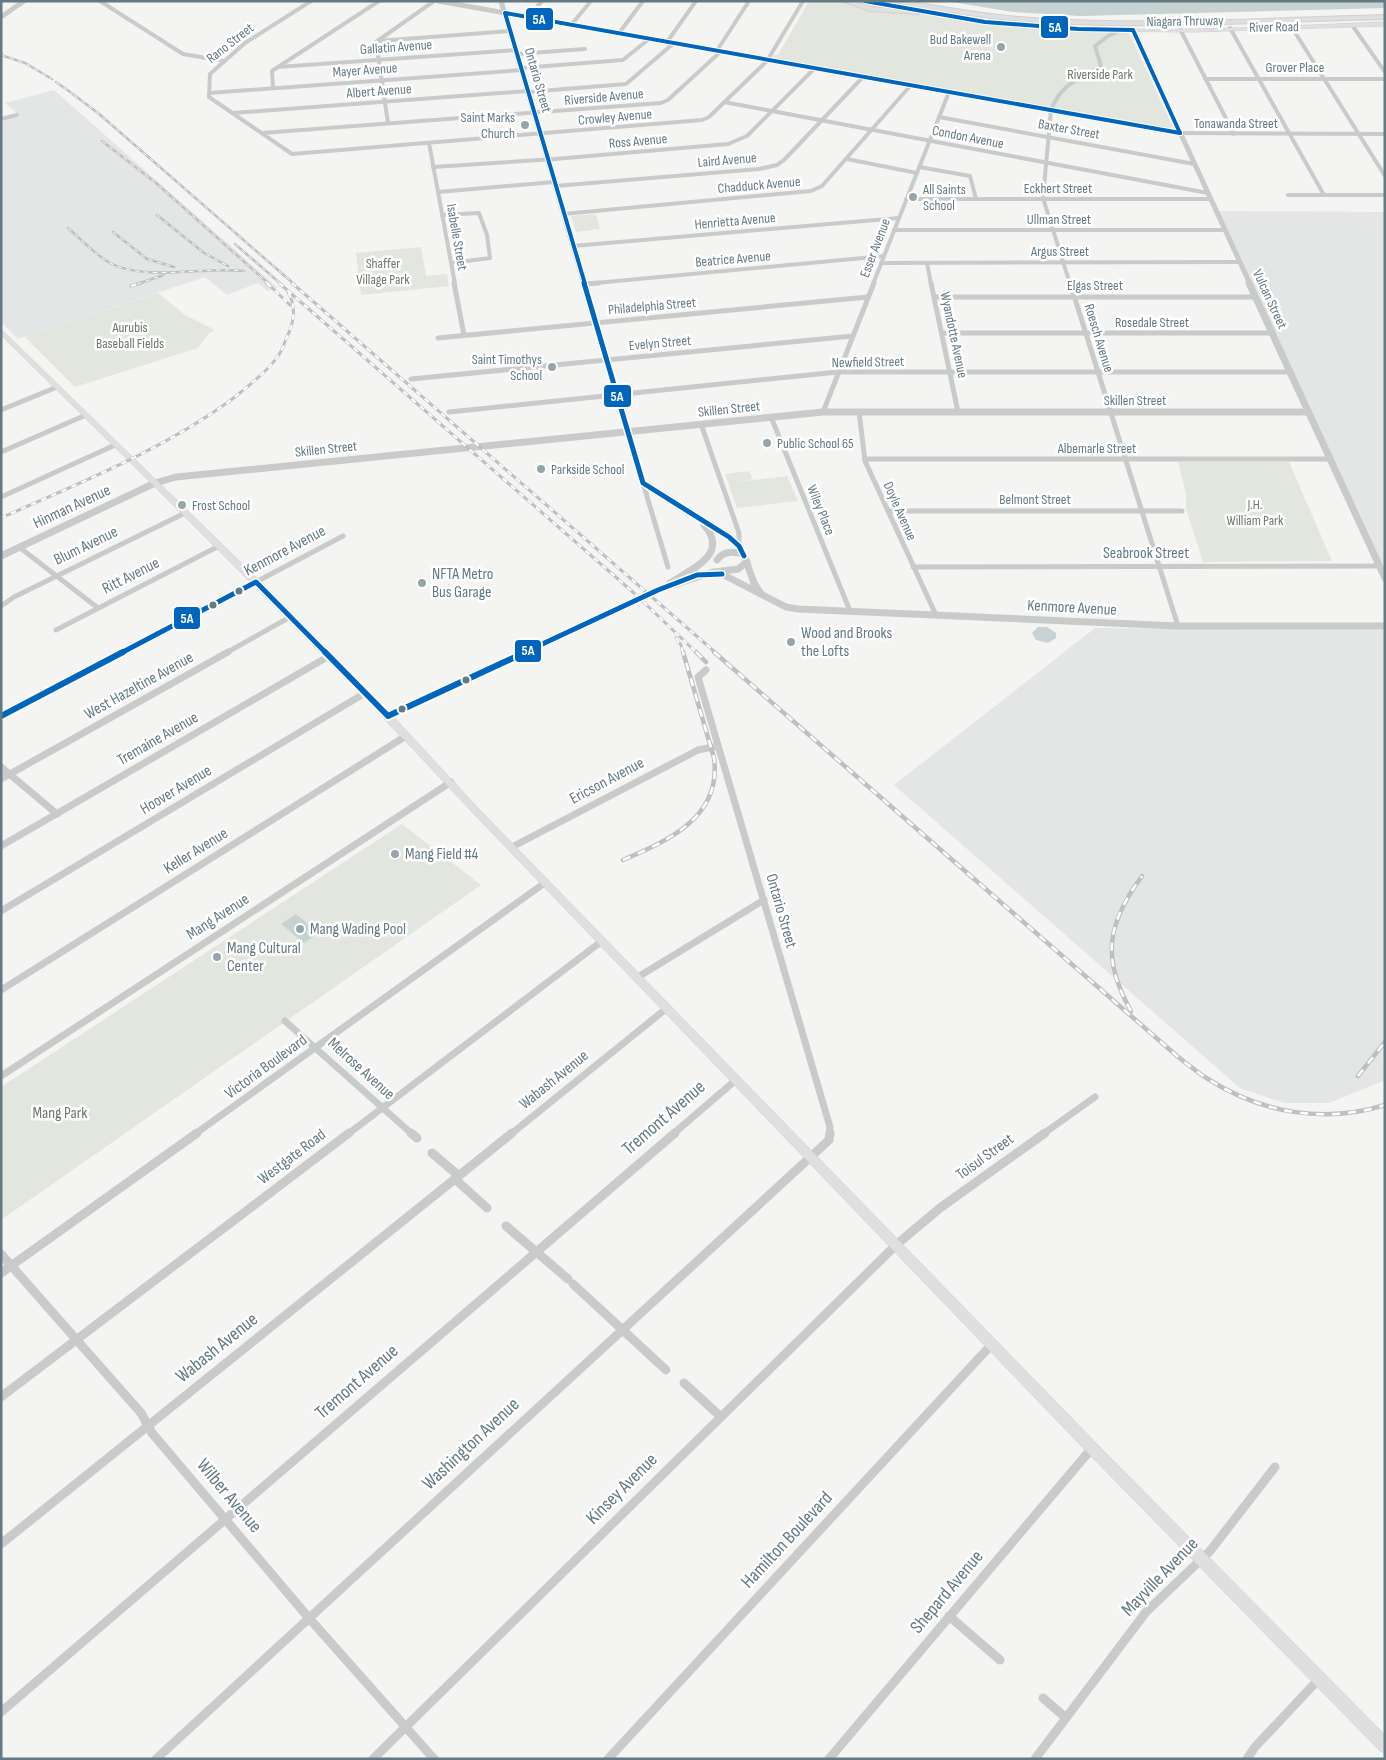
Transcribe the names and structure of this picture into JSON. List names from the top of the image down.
{
  "streets": {
    "highway": ["Niagara Thruway"],
    "main road": ["River Road"],
    "street": [
      "Rano Street",
      "Gallatin Avenue",
      "Grover Place",
      "Mayer Avenue",
      "Ontario Street",
      "Albert Avenue",
      "Riverside Avenue",
      "Crowley Avenue",
      "Tonawanda Street",
      "Baxter Street",
      "Condon Avenue",
      "Ross Avenue",
      "Laird Avenue",
      "Chadduck Avenue",
      "Eckhert Street",
      "Ullman Street",
      "Henrietta Avenue",
      "Isabelle Street",
      "Esser Avenue",
      "Argus Street",
      "Beatrice Avenue",
      "Elgas Street",
      "Vulcan Street",
      "Philadelphia Street",
      "Rosedale Street",
      "Wyandotte Avenue",
      "Roesch Avenue",
      "Evelyn Street",
      "Newfield Street",
      "Skillen Street",
      "Albemarle Street",
      "Belmont Street",
      "Hinman Avenue",
      "Wiley Place",
      "Doyle Avenue",
      "Blum Avenue",
      "Kenmore Avenue",
      "Seabrook Street",
      "Ritt Avenue",
      "West Hazeltine Avenue",
      "Tremaine Avenue",
      "Ericson Avenue",
      "Hoover Avenue",
      "Keller Avenue",
      "Mang Avenue",
      "Victoria Boulevard",
      "Melrose Avenue",
      "Wabash Avenue",
      "Tremont Avenue",
      "Westgate Road",
      "Toisul Street",
      "Washington Avenue",
      "Kinsey Avenue",
      "Wilber Avenue",
      "Hamilton Boulevard",
      "Mayville Avenue",
      "Shepard Avenue"
    ]
  },
  "crossings": [
    ["River Road", "Vulcan Street"],
    ["Rano Street", "Mayer Avenue"],
    ["Gallatin Avenue", "Ontario Street"],
    ["Mayer Avenue", "Ontario Street"],
    ["Mayer Avenue", "Tonawanda Street"],
    ["Ontario Street", "Albert Avenue"],
    ["Ontario Street", "Riverside Avenue"],
    ["Ontario Street", "Crowley Avenue"],
    ["Ontario Street", "Tonawanda Street"],
    ["Ontario Street", "Ross Avenue"],
    ["Ontario Street", "Laird Avenue"],
    ["Ontario Street", "Chadduck Avenue"],
    ["Ontario Street", "Henrietta Avenue"],
    ["Ontario Street", "Beatrice Avenue"],
    ["Ontario Street", "Philadelphia Street"],
    ["Ontario Street", "Evelyn Street"],
    ["Ontario Street", "Newfield Street"],
    ["Ontario Street", "Skillen Street"],
    ["Ontario Street", "Ericson Avenue"],
    ["Ontario Street", "Washington Avenue"],
    ["Albert Avenue", "Tonawanda Street"],
    ["Riverside Avenue", "Crowley Avenue"],
    ["Riverside Avenue", "Tonawanda Street"],
    ["Crowley Avenue", "Tonawanda Street"],
    ["Crowley Avenue", "Condon Avenue"],
    ["Crowley Avenue", "Isabelle Street"],
    ["Tonawanda Street", "Ross Avenue"],
    ["Tonawanda Street", "Laird Avenue"],
    ["Tonawanda Street", "Chadduck Avenue"],
    ["Tonawanda Street", "Esser Avenue"],
    ["Tonawanda Street", "Vulcan Street"],
    ["Tonawanda Street", "Roesch Avenue"],
    ["Baxter Street", "Esser Avenue"],
    ["Baxter Street", "Vulcan Street"],
    ["Baxter Street", "Roesch Avenue"],
    ["Condon Avenue", "Ross Avenue"],
    ["Condon Avenue", "Laird Avenue"],
    ["Condon Avenue", "Chadduck Avenue"],
    ["Condon Avenue", "Eckhert Street"],
    ["Condon Avenue", "Esser Avenue"],
    ["Condon Avenue", "Vulcan Street"],
    ["Condon Avenue", "Roesch Avenue"],
    ["Ross Avenue", "Isabelle Street"],
    ["Laird Avenue", "Isabelle Street"],
    ["Eckhert Street", "Esser Avenue"],
    ["Eckhert Street", "Vulcan Street"],
    ["Eckhert Street", "Roesch Avenue"],
    ["Ullman Street", "Esser Avenue"],
    ["Ullman Street", "Vulcan Street"],
    ["Ullman Street", "Roesch Avenue"],
    ["Henrietta Avenue", "Esser Avenue"],
    ["Isabelle Street", "Philadelphia Street"],
    ["Esser Avenue", "Argus Street"],
    ["Esser Avenue", "Beatrice Avenue"],
    ["Esser Avenue", "Philadelphia Street"],
    ["Esser Avenue", "Evelyn Street"],
    ["Esser Avenue", "Newfield Street"],
    ["Esser Avenue", "Skillen Street"],
    ["Argus Street", "Vulcan Street"],
    ["Argus Street", "Wyandotte Avenue"],
    ["Argus Street", "Roesch Avenue"],
    ["Elgas Street", "Vulcan Street"],
    ["Elgas Street", "Wyandotte Avenue"],
    ["Elgas Street", "Roesch Avenue"],
    ["Vulcan Street", "Rosedale Street"],
    ["Vulcan Street", "Newfield Street"],
    ["Vulcan Street", "Skillen Street"],
    ["Vulcan Street", "Albemarle Street"],
    ["Vulcan Street", "Seabrook Street"],
    ["Rosedale Street", "Wyandotte Avenue"],
    ["Rosedale Street", "Roesch Avenue"],
    ["Wyandotte Avenue", "Newfield Street"],
    ["Wyandotte Avenue", "Skillen Street"],
    ["Roesch Avenue", "Newfield Street"],
    ["Roesch Avenue", "Skillen Street"],
    ["Roesch Avenue", "Albemarle Street"],
    ["Roesch Avenue", "Belmont Street"],
    ["Roesch Avenue", "Kenmore Avenue"],
    ["Roesch Avenue", "Seabrook Street"],
    ["Skillen Street", "Hinman Avenue"],
    ["Skillen Street", "Wiley Place"],
    ["Skillen Street", "Doyle Avenue"],
    ["Albemarle Street", "Doyle Avenue"],
    ["Belmont Street", "Doyle Avenue"],
    ["Wiley Place", "Kenmore Avenue"],
    ["Doyle Avenue", "Kenmore Avenue"],
    ["Doyle Avenue", "Seabrook Street"],
    ["Victoria Boulevard", "Melrose Avenue"],
    ["Victoria Boulevard", "Wilber Avenue"],
    ["Melrose Avenue", "Westgate Road"],
    ["Wabash Avenue", "Wilber Avenue"],
    ["Tremont Avenue", "Wilber Avenue"],
    ["Westgate Road", "Wilber Avenue"],
    ["Toisul Street", "Kinsey Avenue"],
    ["Washington Avenue", "Wilber Avenue"],
    ["Kinsey Avenue", "Wilber Avenue"]
  ],
  "parks": [
    "Riverside Park",
    "Shaffer Village Park",
    "Aurubis Baseball Fields",
    "J.H. William Park",
    "Mang Park"
  ],
  "places": [
    "Bud Bakewell Arena",
    "Saint Marks Church",
    "All Saints School",
    "Saint Timothys School",
    "Public School 65",
    "Parkside School",
    "Frost School",
    "NFTA Metro Bus Garage",
    "Wood and Brooks the Lofts",
    "Mang Field #4",
    "Mang Wading Pool",
    "Mang Cultural Center"
  ],
  "lines": ["transit line 5A"]
}
